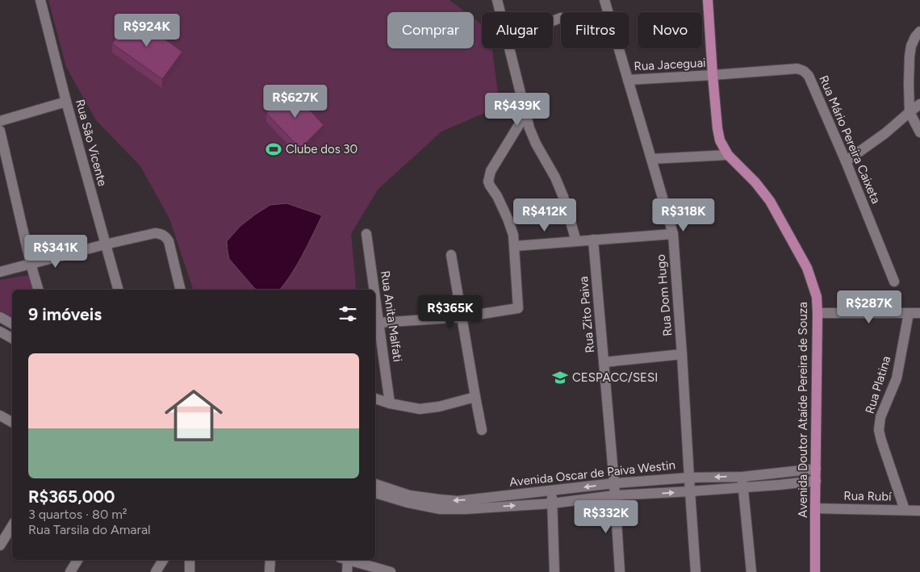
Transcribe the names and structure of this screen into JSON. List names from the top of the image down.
{
  "streets": {
    "main road": ["Avenida Doutor Ataíde Pereira de Souza"],
    "street": [
      "Rua Jaceguai",
      "Rua Mário Pereira Caixeta",
      "Rua São Vicente",
      "Rua Dom Hugo",
      "Rua Zito Paiva",
      "Rua Anita Malfati",
      "Rua Platina",
      "Avenida Oscar de Paiva Westin",
      "Rua Rubí"
    ]
  },
  "crossings": [
    ["Rua Jaceguai", "Rua Mário Pereira Caixeta"],
    ["Rua Jaceguai", "Rua Dom Hugo"],
    ["Rua Jaceguai", "Avenida Doutor Ataíde Pereira de Souza"],
    ["Rua Mário Pereira Caixeta", "Avenida Doutor Ataíde Pereira de Souza"],
    ["Rua Dom Hugo", "Avenida Oscar de Paiva Westin"],
    ["Rua Zito Paiva", "Avenida Oscar de Paiva Westin"],
    ["Rua Platina", "Rua Rubí"],
    ["Avenida Doutor Ataíde Pereira de Souza", "Avenida Oscar de Paiva Westin"],
    ["Avenida Doutor Ataíde Pereira de Souza", "Rua Rubí"]
  ],
  "places": {
    "sports": ["Clube dos 30"],
    "school or university": ["CESPACC/SESI"]
  },
  "page": {
    "chip": [
      "Comprar",
      "Alugar",
      "Filtros",
      "Novo"
    ],
    "price": [
      "R$924K",
      "R$627K",
      "R$439K",
      "R$412K",
      "R$318K",
      "R$341K",
      "R$287K",
      "R$365K",
      "R$332K"
    ],
    "heading": "9 imóveis",
    "list": [
      {
        "name": "R$365,000",
        "note": "3 quartos · 80 m² · Rua Tarsila do Amaral"
      }
    ]
  }
}
